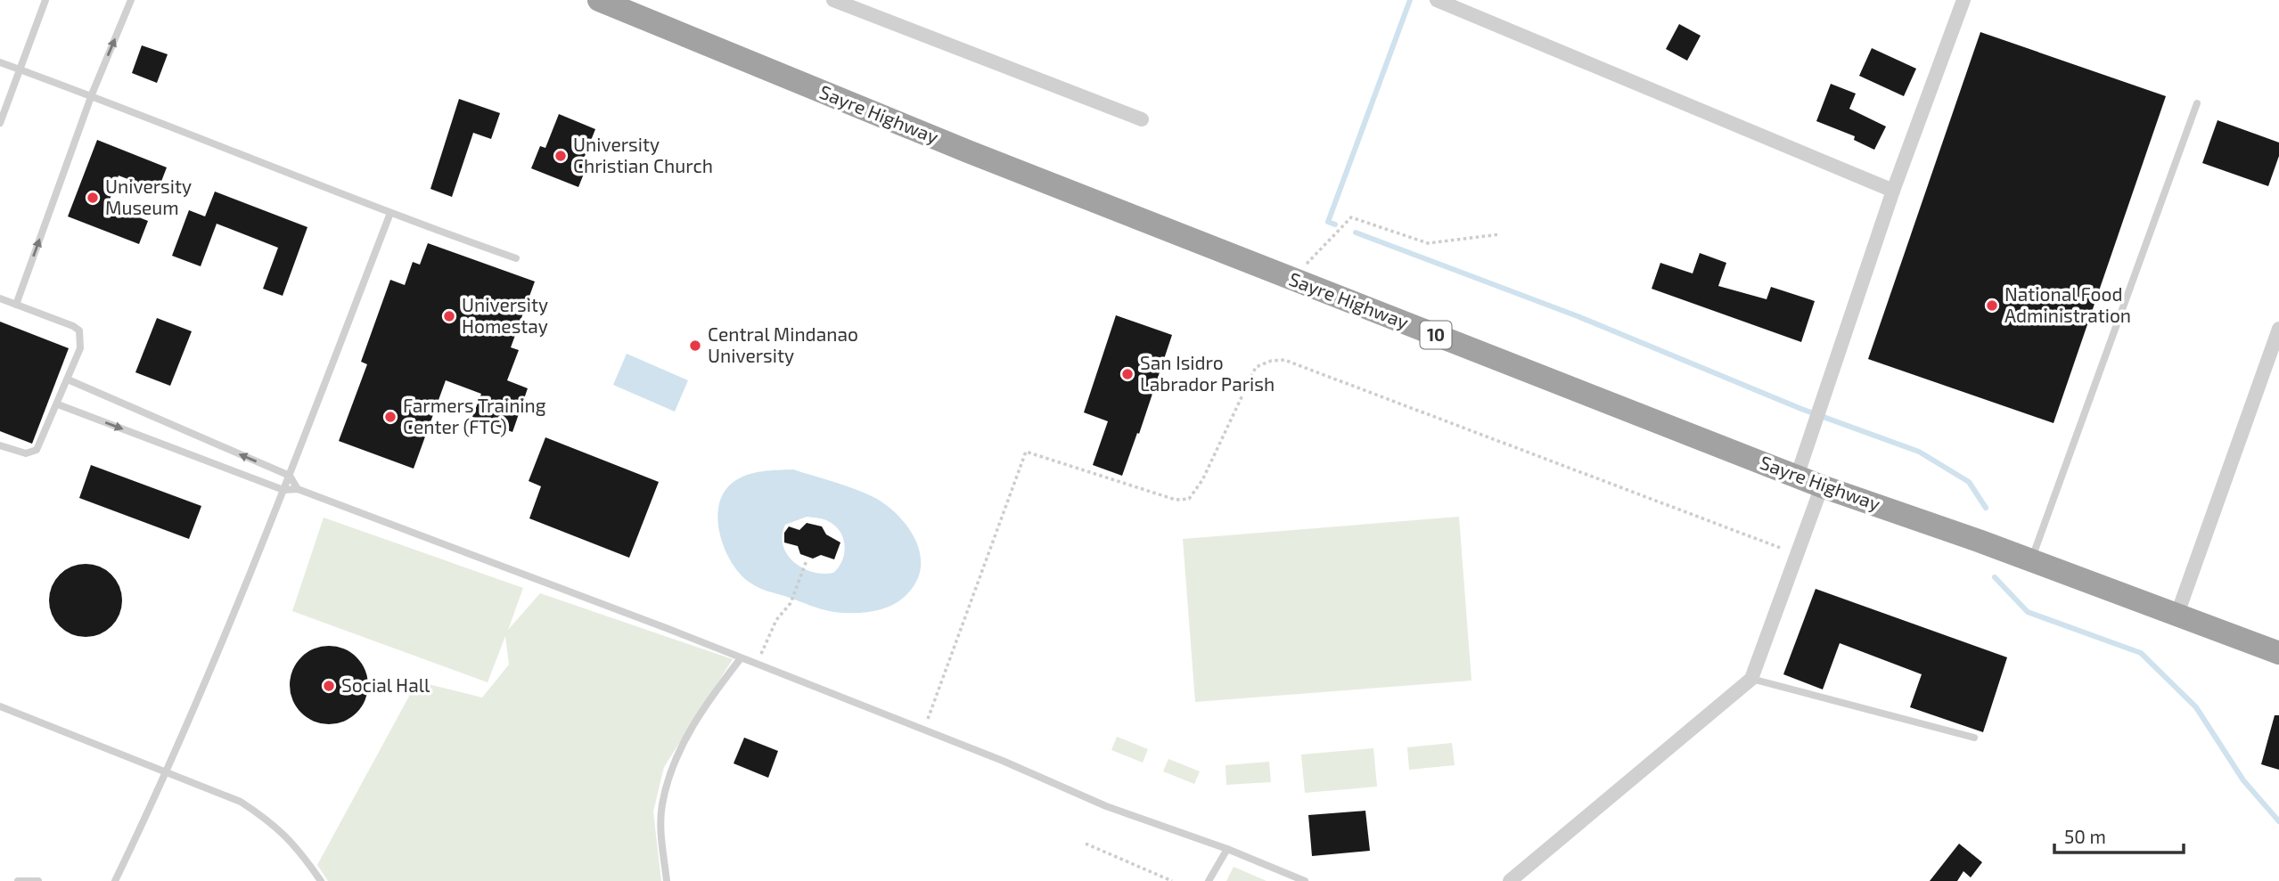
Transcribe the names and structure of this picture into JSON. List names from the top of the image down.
{
  "streets": {
    "highway": ["Sayre Highway", "10"]
  },
  "places": [
    "University Christian Church",
    "University Museum",
    "National Food Administration",
    "University Homestay",
    "Central Mindanao University",
    "San Isidro Labrador Parish",
    "Farmers Training Center (FTC)",
    "Social Hall"
  ],
  "scale_bar": "50 m"
}
